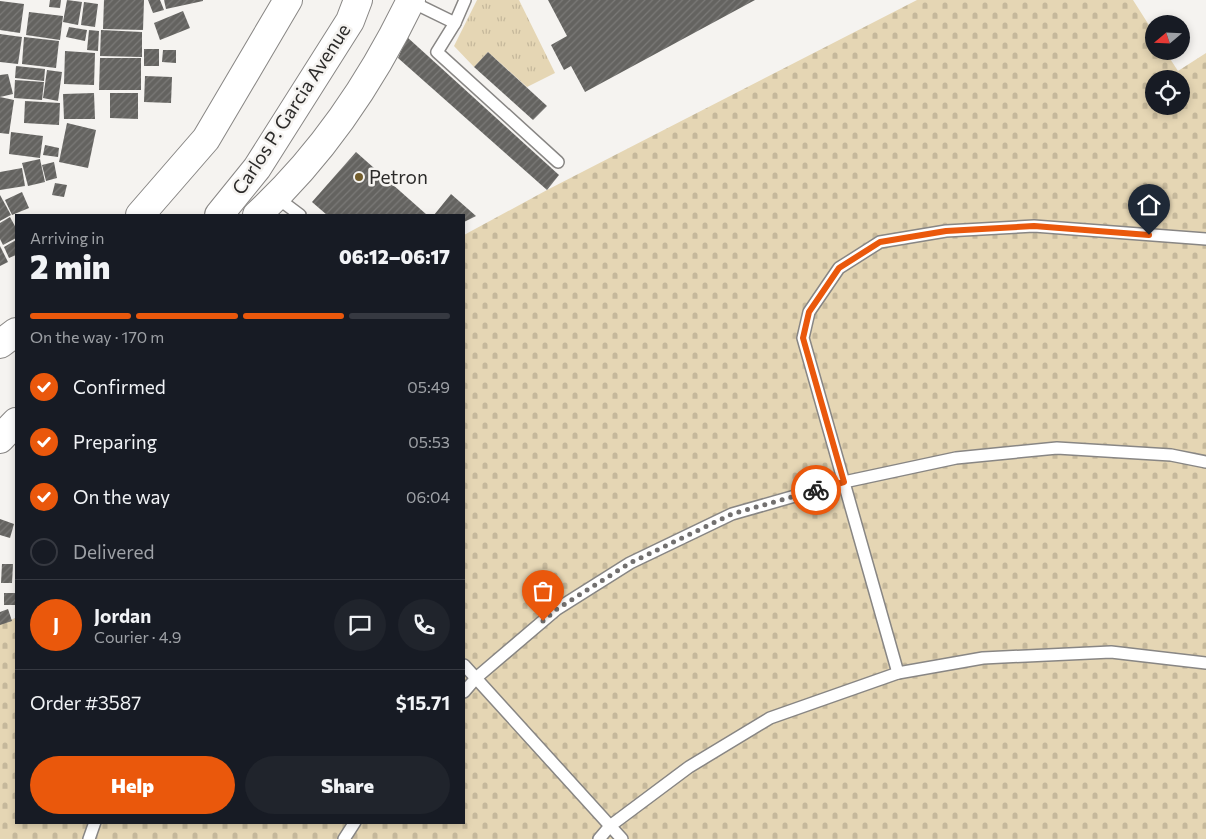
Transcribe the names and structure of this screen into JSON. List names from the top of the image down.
{
  "streets": {
    "main road": ["Carlos P. Garcia Avenue"]
  },
  "places": ["Petron"],
  "north": "left",
  "page": {
    "heading": ["2 min", "Arriving in", "06:12–06:17"],
    "panel": [
      "Jordan",
      "Courier · 4.9",
      "Order #3587",
      "$15.71"
    ],
    "bar": "On the way · 170 m",
    "list": [
      ["Confirmed", "05:49"],
      ["Preparing", "05:53"],
      ["On the way", "06:04"],
      "Delivered"
    ],
    "round": "J",
    "buttons": ["Help", "Share"]
  }
}
